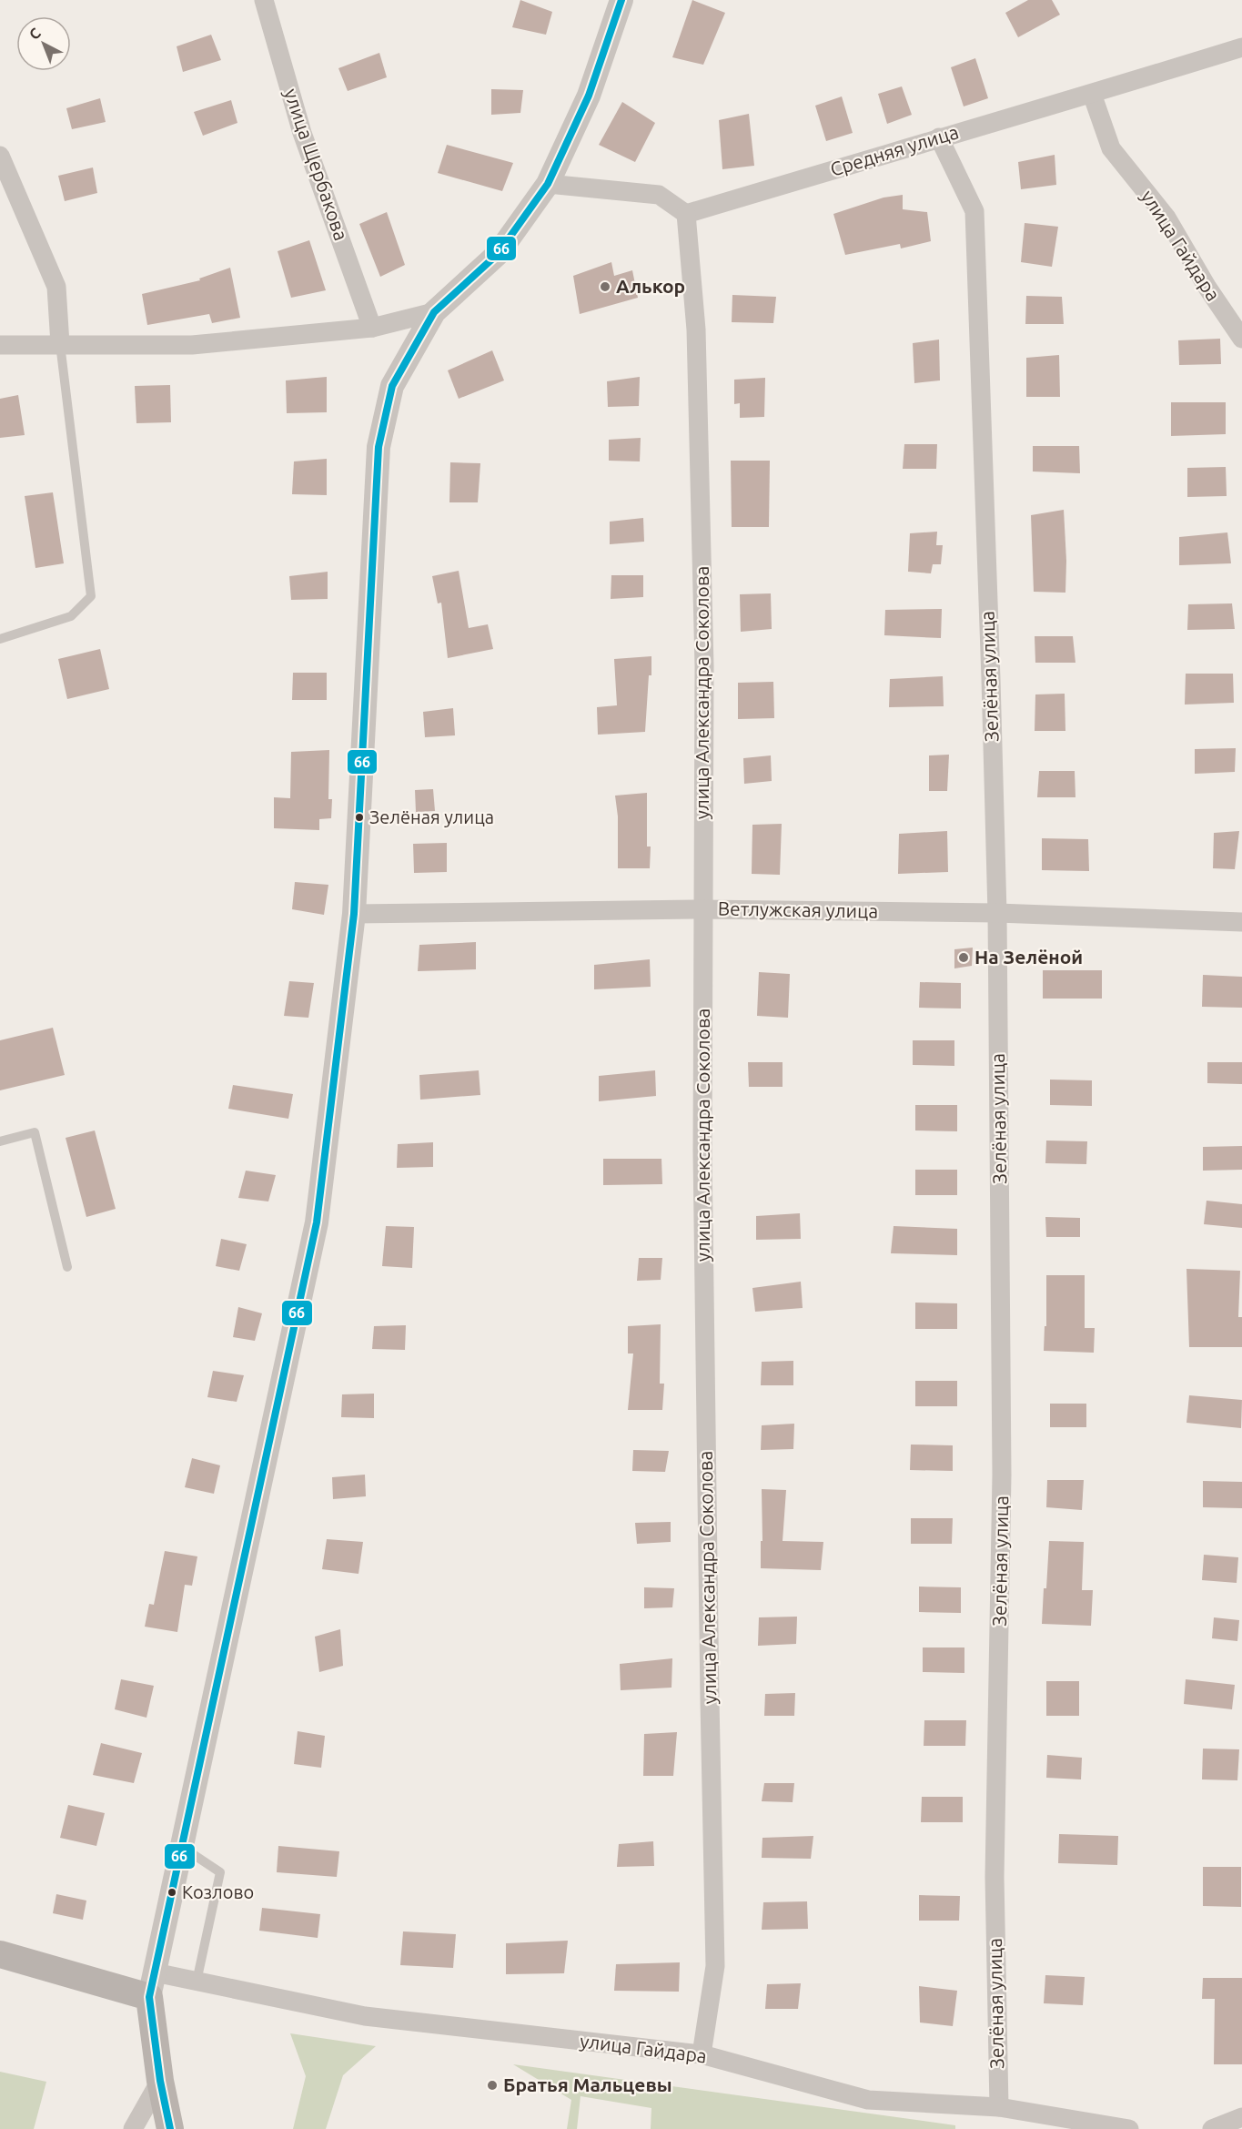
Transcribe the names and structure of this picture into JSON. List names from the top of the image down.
{
  "streets": {
    "street": [
      "Средняя улица",
      "улица Щербакова",
      "улица Гайдара",
      "Зелёная улица",
      "улица Александра Соколова",
      "Ветлужская улица"
    ]
  },
  "crossings": [
    ["Средняя улица", "улица Гайдара"],
    ["Средняя улица", "Зелёная улица"],
    ["Средняя улица", "улица Александра Соколова"],
    ["улица Гайдара", "Зелёная улица"],
    ["улица Гайдара", "улица Александра Соколова"],
    ["Зелёная улица", "Ветлужская улица"],
    ["улица Александра Соколова", "Ветлужская улица"]
  ],
  "places": [
    "Алькор",
    "Зелёная улица",
    "На Зелёной",
    "Козлово",
    "Братья Мальцевы"
  ],
  "lines": ["transit line 66"],
  "north": "top left"
}
